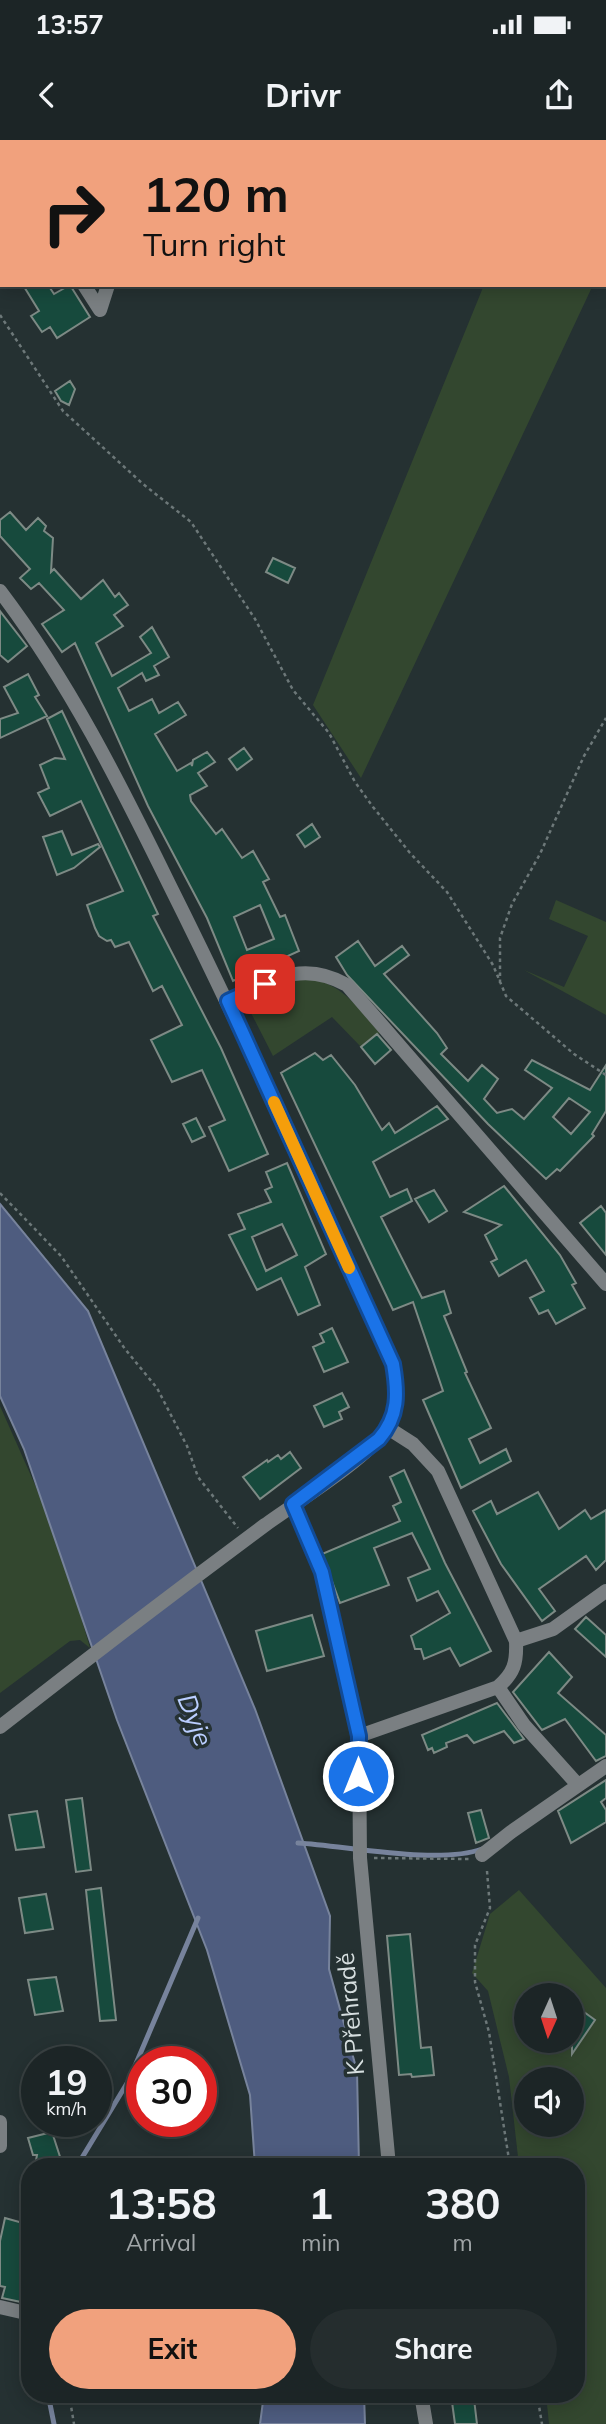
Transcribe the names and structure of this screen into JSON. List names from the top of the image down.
{
  "streets": {
    "street": ["K Přehradě"]
  },
  "water": ["Dyje"],
  "north": "bottom",
  "page": {
    "status": "13:57",
    "header": "Drivr",
    "turn": ["120 m", "Turn right"],
    "speed": "19 km/h",
    "limit": "30",
    "eta": [
      "13:58",
      "Arrival",
      "1",
      "min",
      "380",
      "m"
    ],
    "buttons": ["Exit", "Share"]
  }
}
